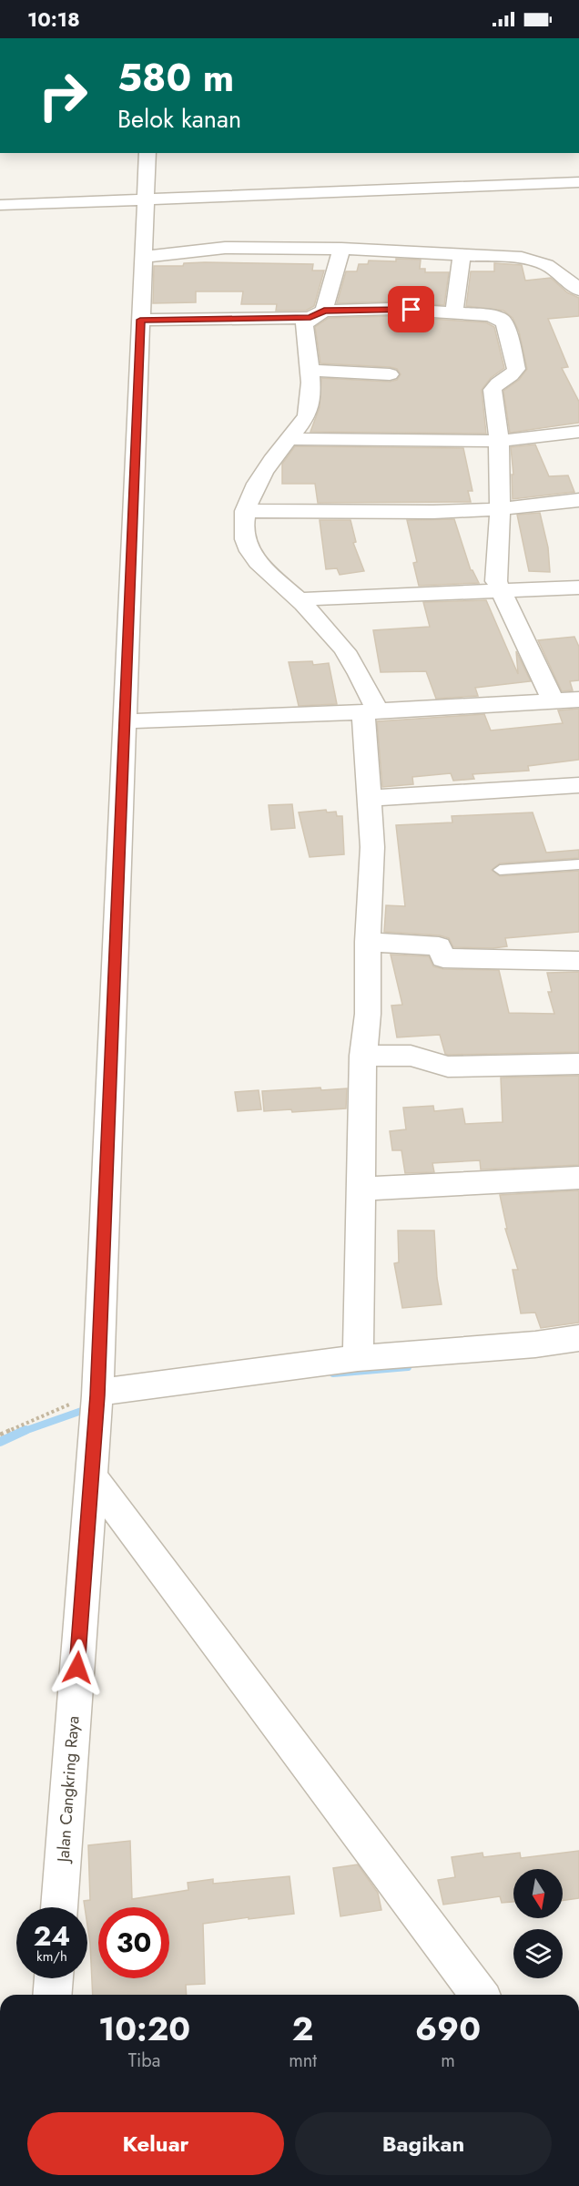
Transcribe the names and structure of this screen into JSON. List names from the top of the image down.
{
  "streets": {
    "street": ["Jalan Cangkring Raya"]
  },
  "north": "bottom",
  "page": {
    "status": "10:18",
    "turn": ["580 m", "Belok kanan"],
    "speed": "24 km/h",
    "limit": "30",
    "eta": [
      "10:20",
      "Tiba",
      "2",
      "mnt",
      "690",
      "m"
    ],
    "buttons": ["Keluar", "Bagikan"]
  }
}
